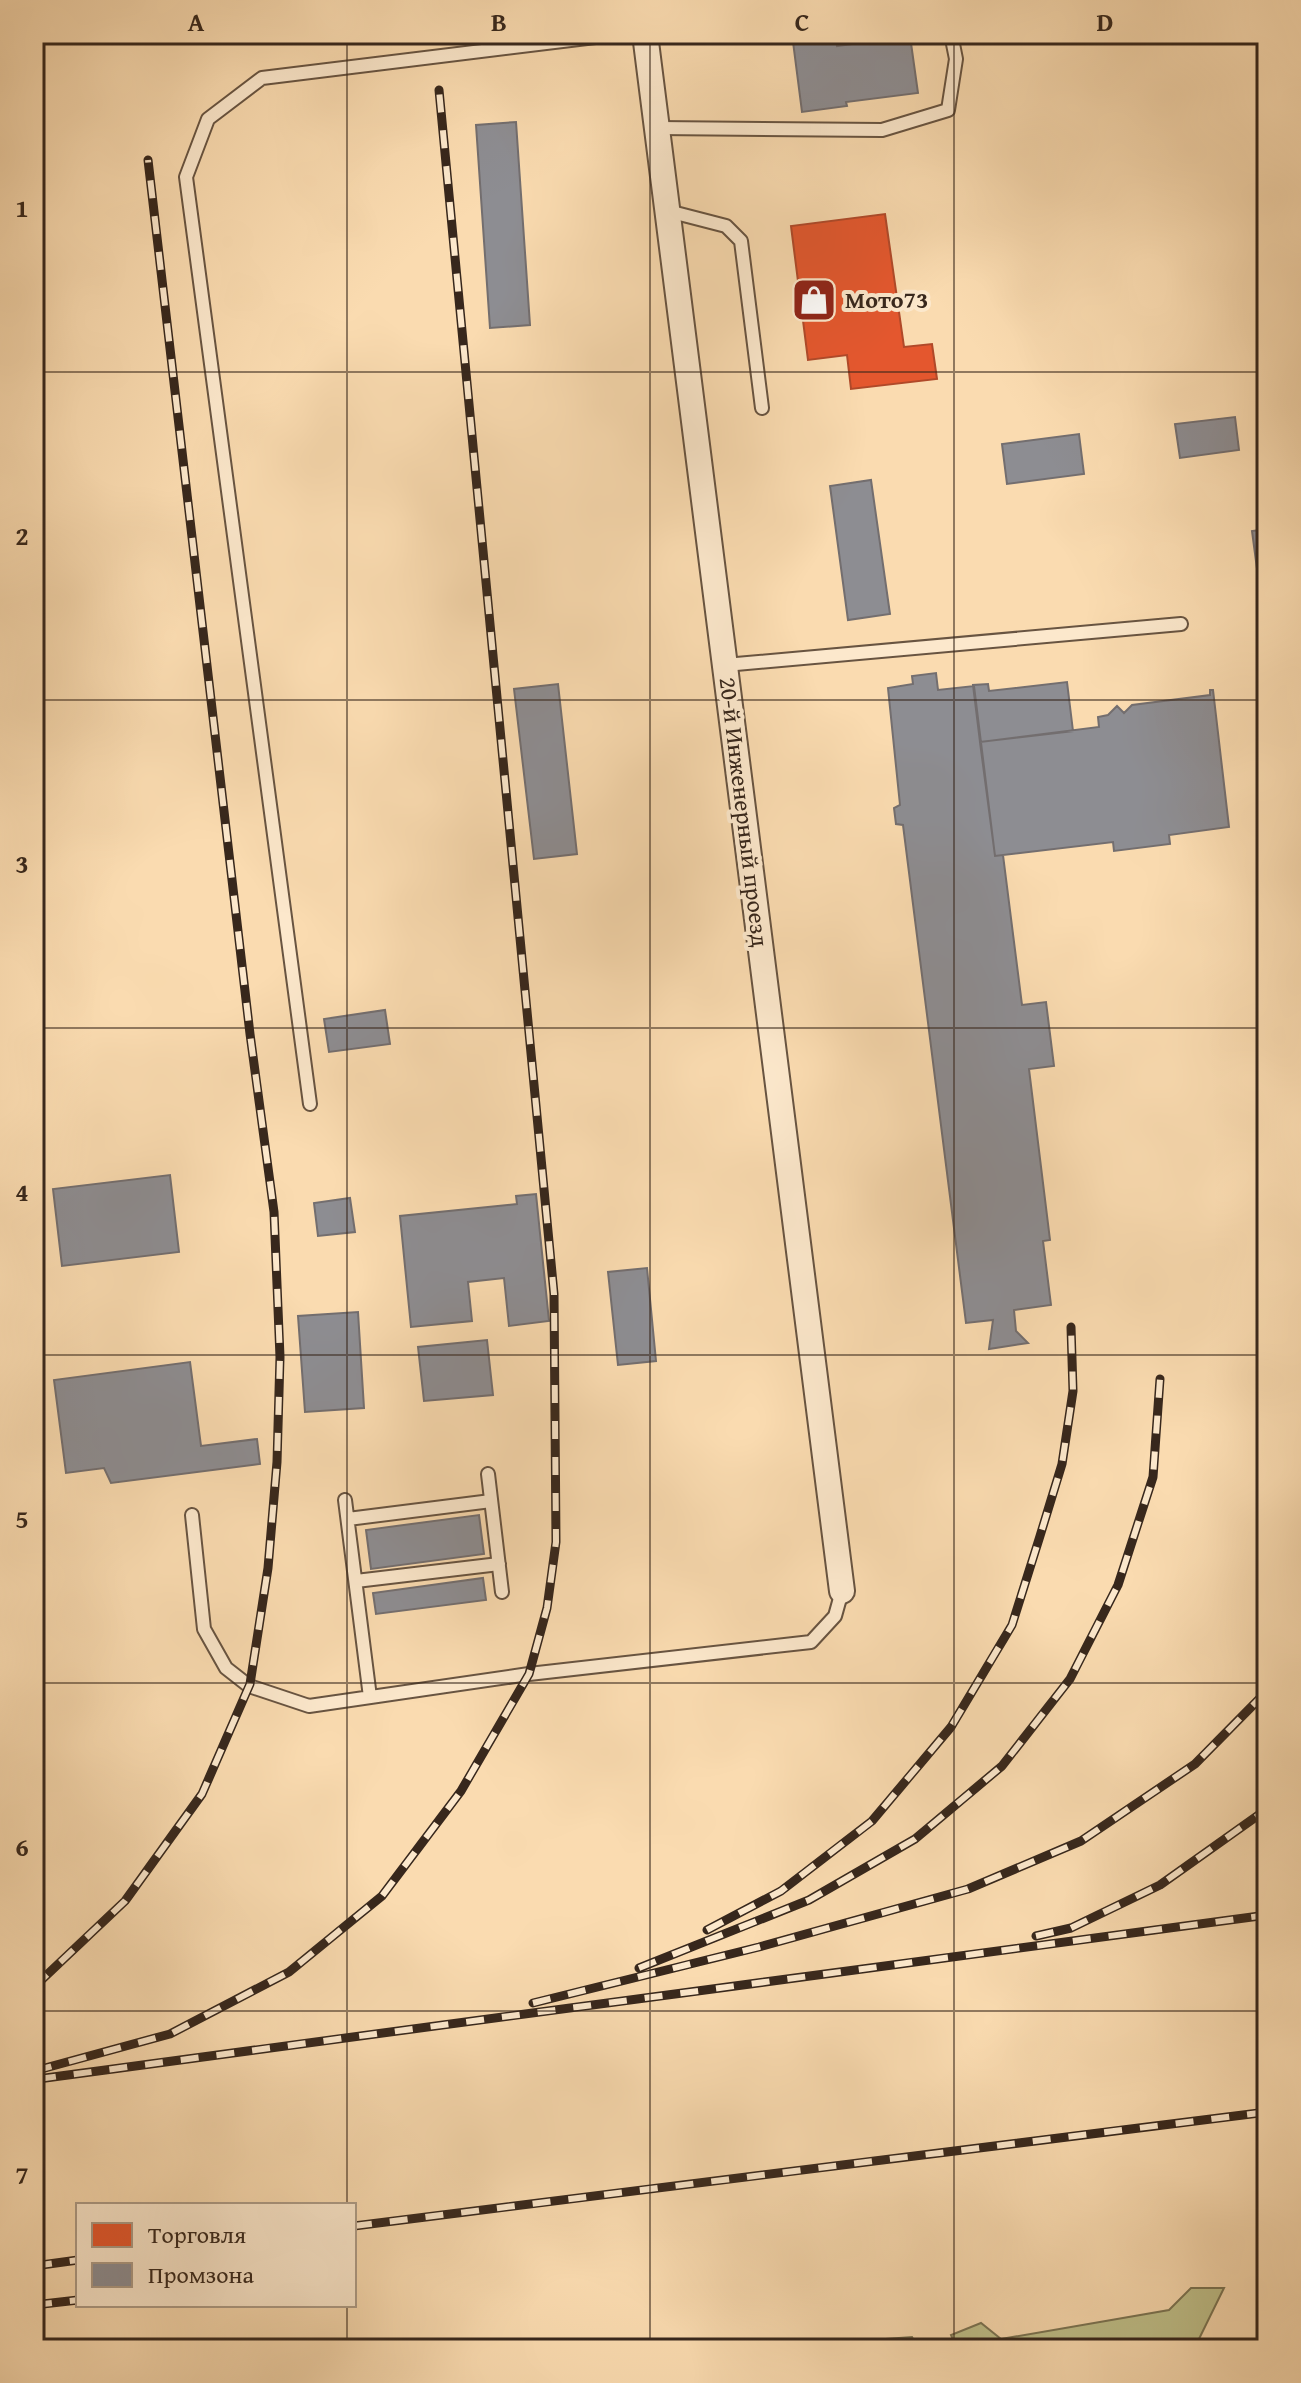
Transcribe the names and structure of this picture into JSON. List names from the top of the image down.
{
  "streets": {
    "street": ["20-й Инженерный проезд"]
  },
  "places": {
    "shop": ["Мото73"]
  },
  "legend": ["Торговля", "Промзона"],
  "grid": {
    "columns": [
      "A",
      "B",
      "C",
      "D"
    ],
    "rows": [
      "1",
      "2",
      "3",
      "4",
      "5",
      "6",
      "7"
    ]
  }
}
